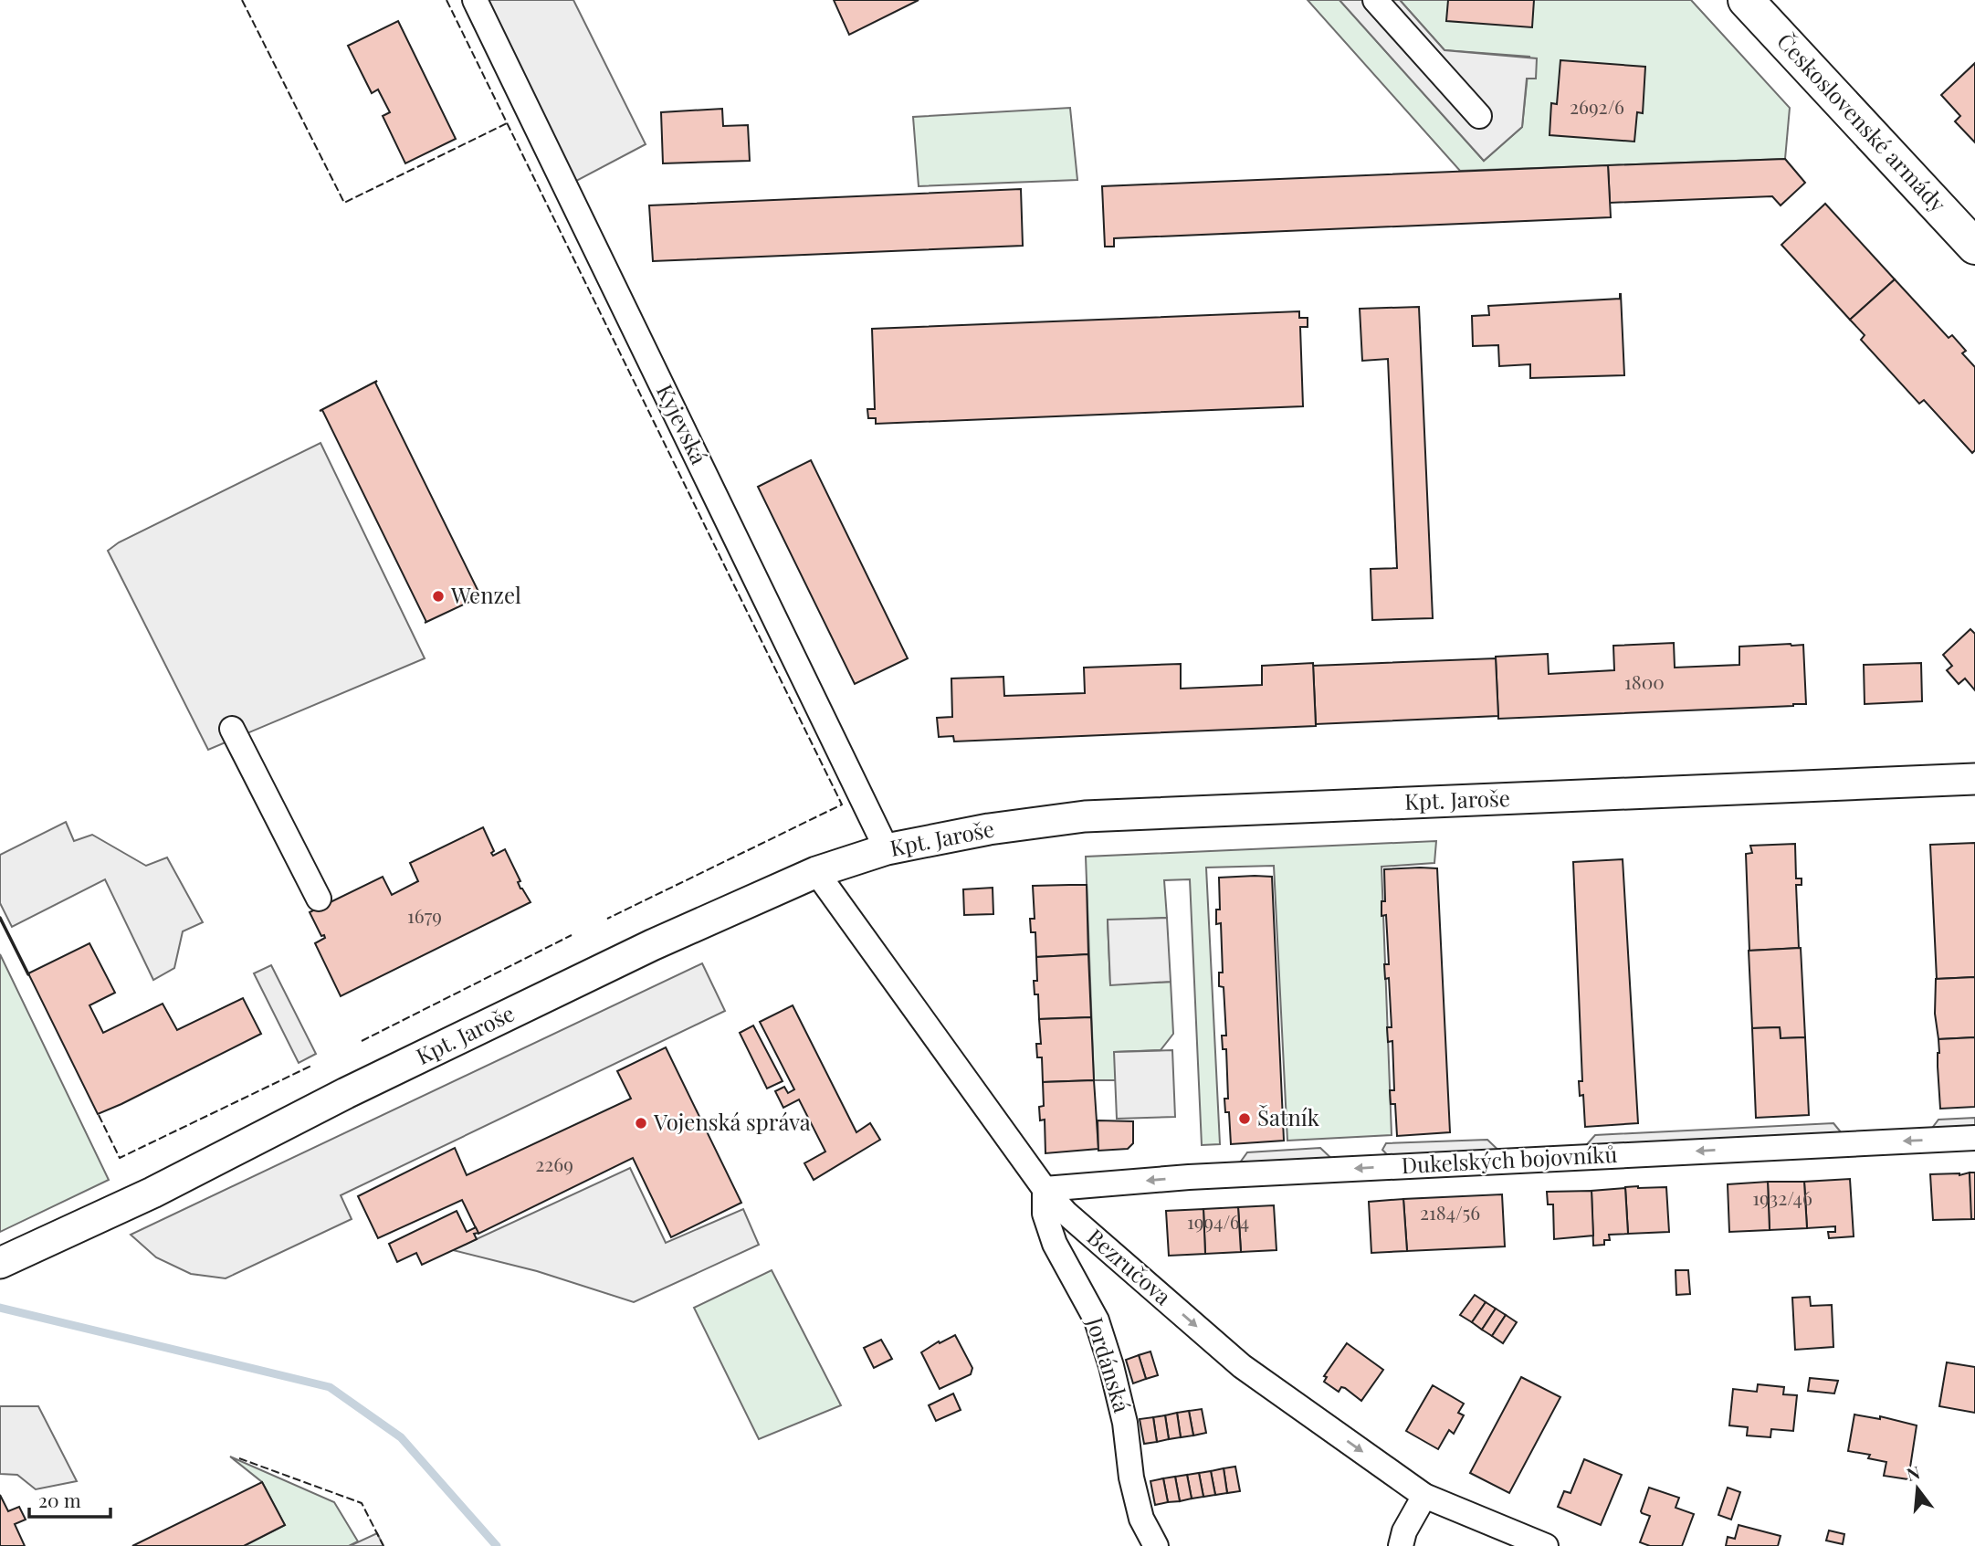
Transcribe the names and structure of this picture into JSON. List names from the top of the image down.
{
  "streets": {
    "main road": ["Československé armády"],
    "street": [
      "Kyjevská",
      "Kpt. Jaroše",
      "Dukelských bojovníků",
      "Bezručova",
      "Jordánská"
    ]
  },
  "crossings": [
    ["Kyjevská", "Kpt. Jaroše"],
    ["Kpt. Jaroše", "Bezručova"],
    ["Dukelských bojovníků", "Bezručova"],
    ["Dukelských bojovníků", "Jordánská"],
    ["Bezručova", "Jordánská"]
  ],
  "one_way": ["Dukelských bojovníků", "Bezručova"],
  "places": ["Wenzel", "Šatník", "Vojenská správa"],
  "house_numbers": [
    "2692/6",
    "1800",
    "1679",
    "2269",
    "1932/46",
    "2184/56",
    "1994/64"
  ],
  "scale_bar": "20 m",
  "north": "top"
}
